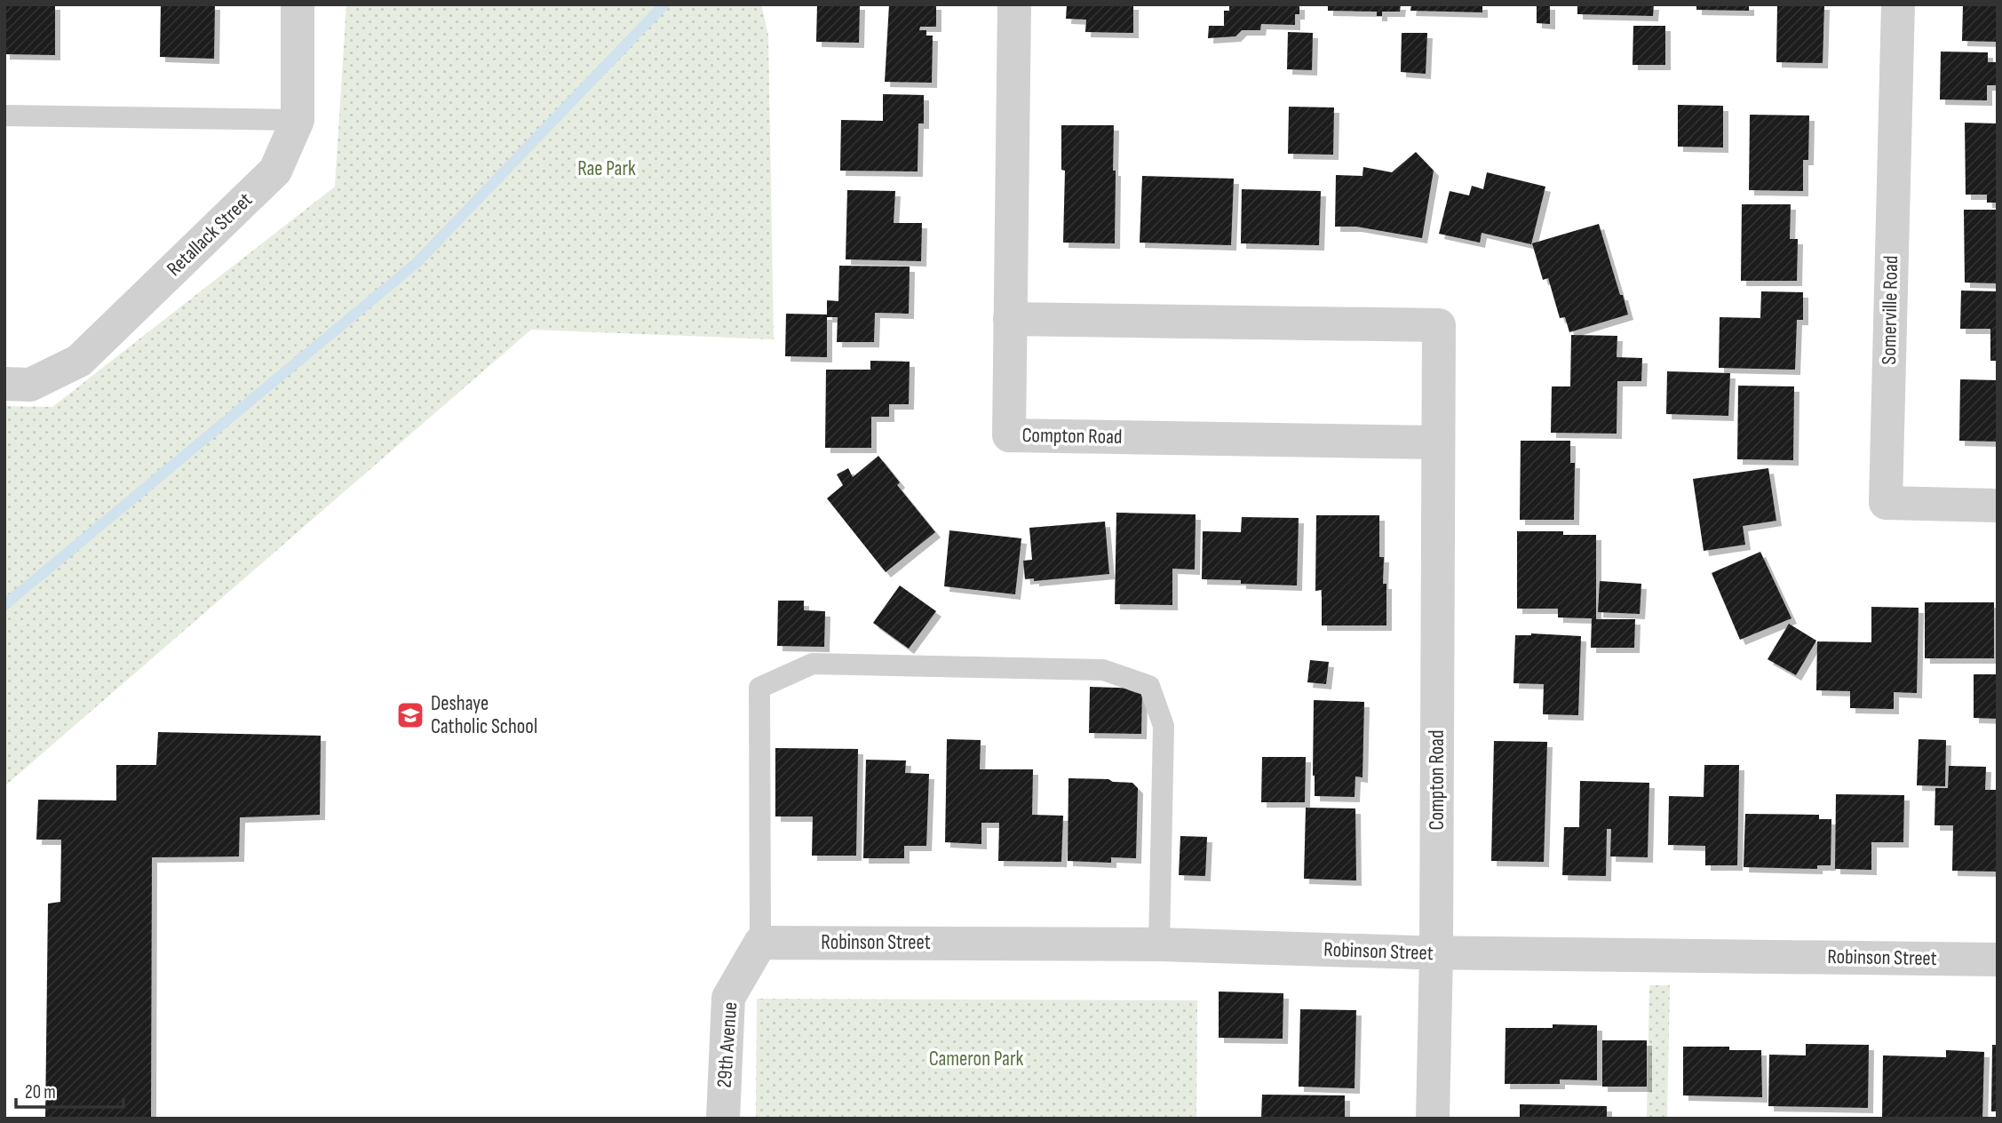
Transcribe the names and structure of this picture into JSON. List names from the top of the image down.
{
  "streets": {
    "street": [
      "Retallack Street",
      "Somerville Road",
      "Compton Road",
      "Robinson Street",
      "29th Avenue"
    ]
  },
  "crossings": [
    ["Compton Road", "Robinson Street"],
    ["Robinson Street", "29th Avenue"]
  ],
  "parks": ["Rae Park", "Cameron Park"],
  "places": {
    "school or university": ["Deshaye Catholic School"]
  },
  "scale_bar": "20 m"
}
